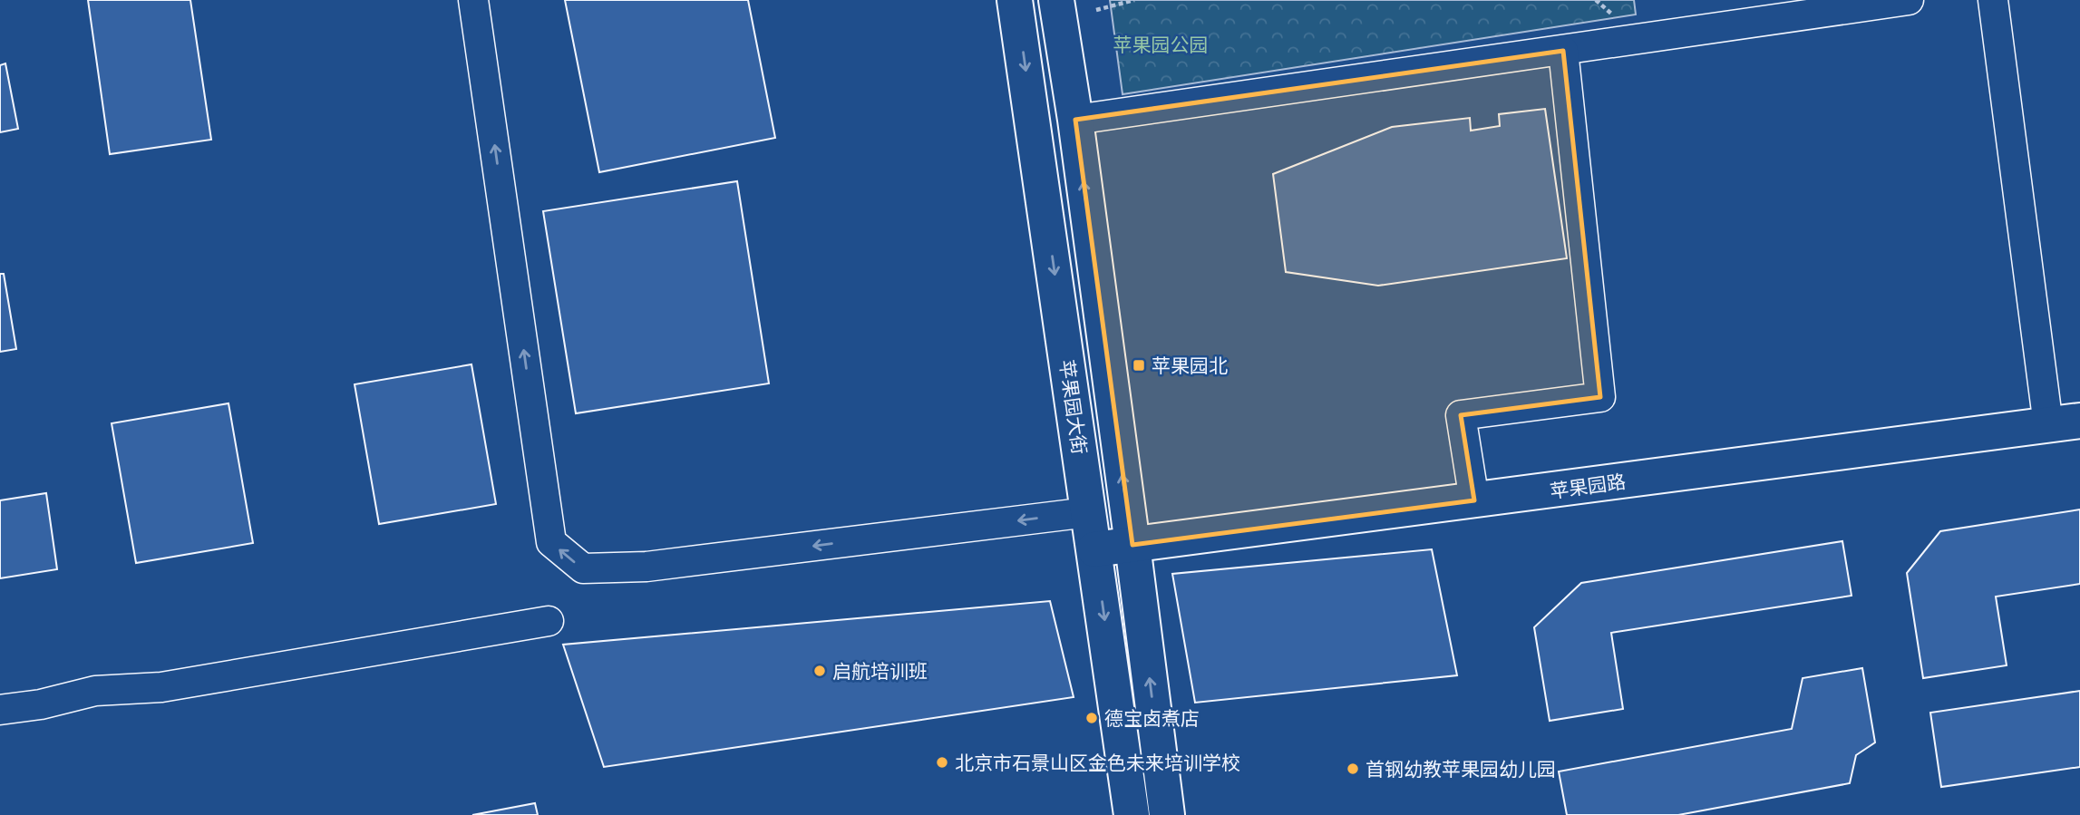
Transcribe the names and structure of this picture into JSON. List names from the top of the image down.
{
  "streets": {
    "main road": ["苹果园大街", "苹果园路"]
  },
  "crossings": [
    ["苹果园大街", "苹果园路"]
  ],
  "parks": ["苹果园公园"],
  "places": {
    "transit": ["苹果园北"],
    "other": [
      "启航培训班",
      "德宝卤煮店",
      "北京市石景山区金色未来培训学校",
      "首钢幼教苹果园幼儿园"
    ]
  }
}
